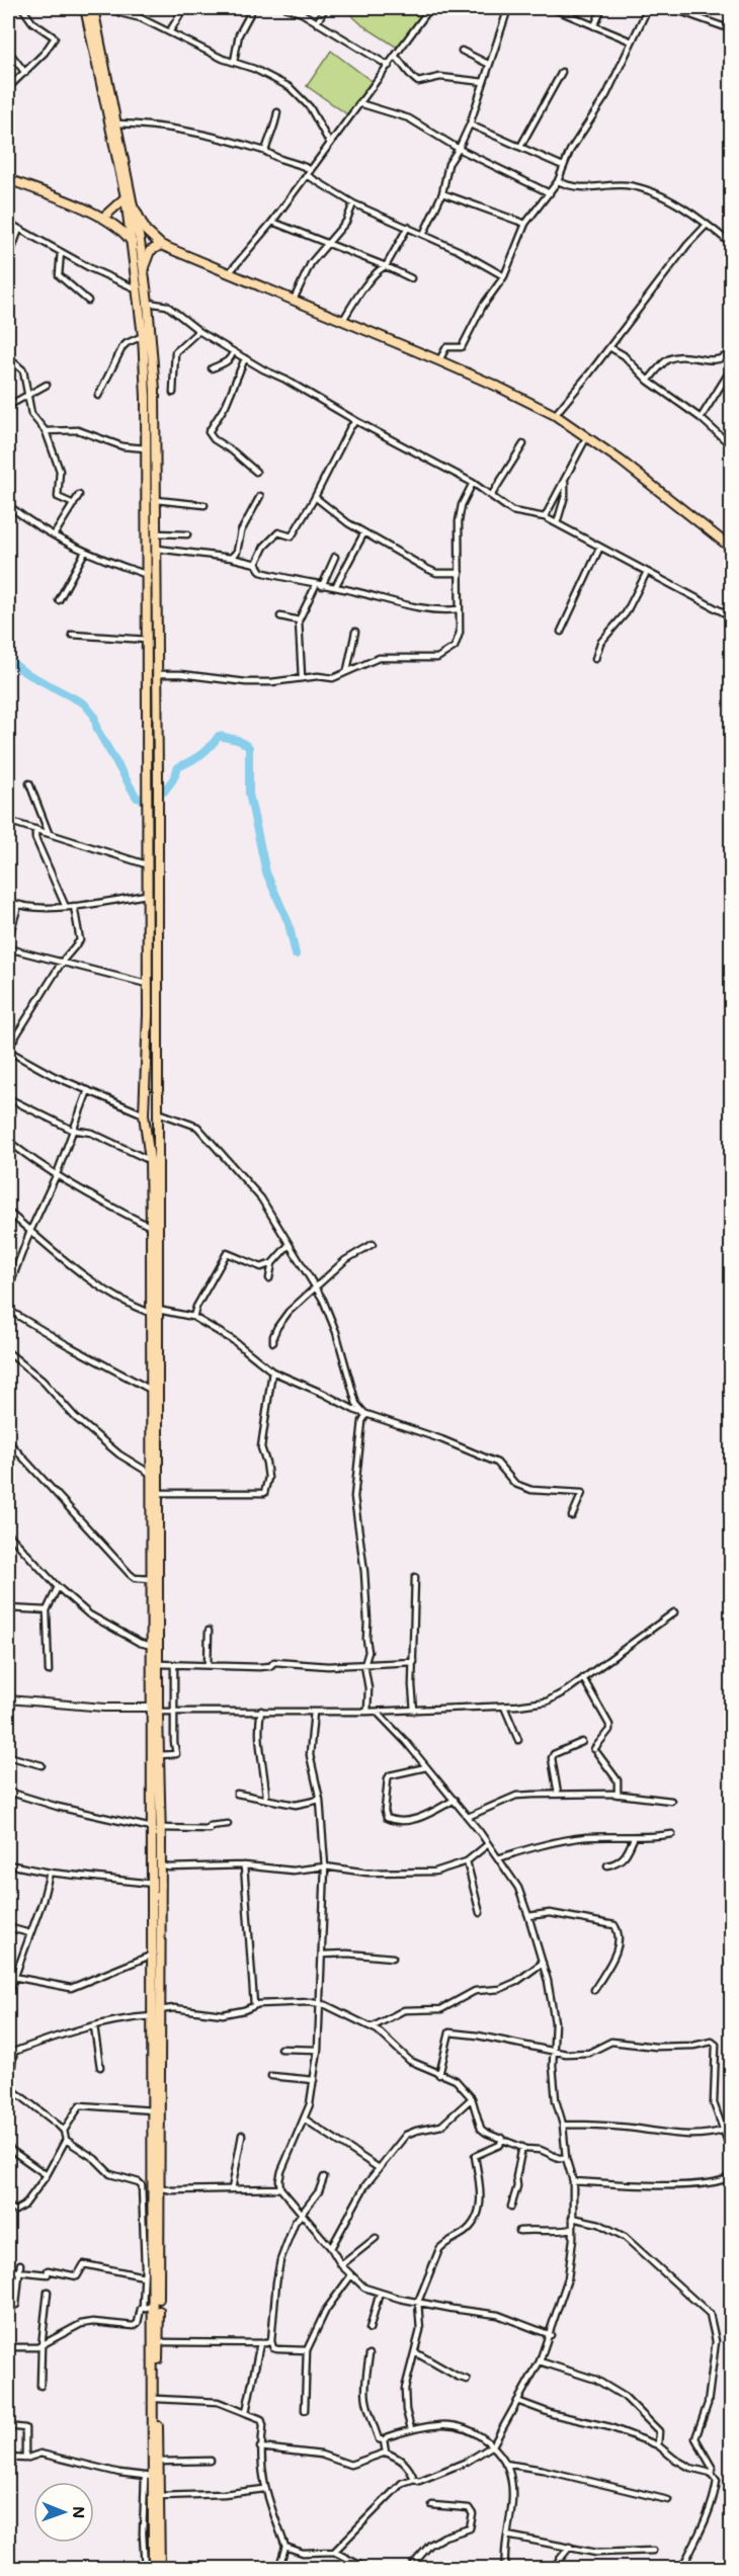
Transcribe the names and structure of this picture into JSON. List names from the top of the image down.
{
  "north": "right"
}
